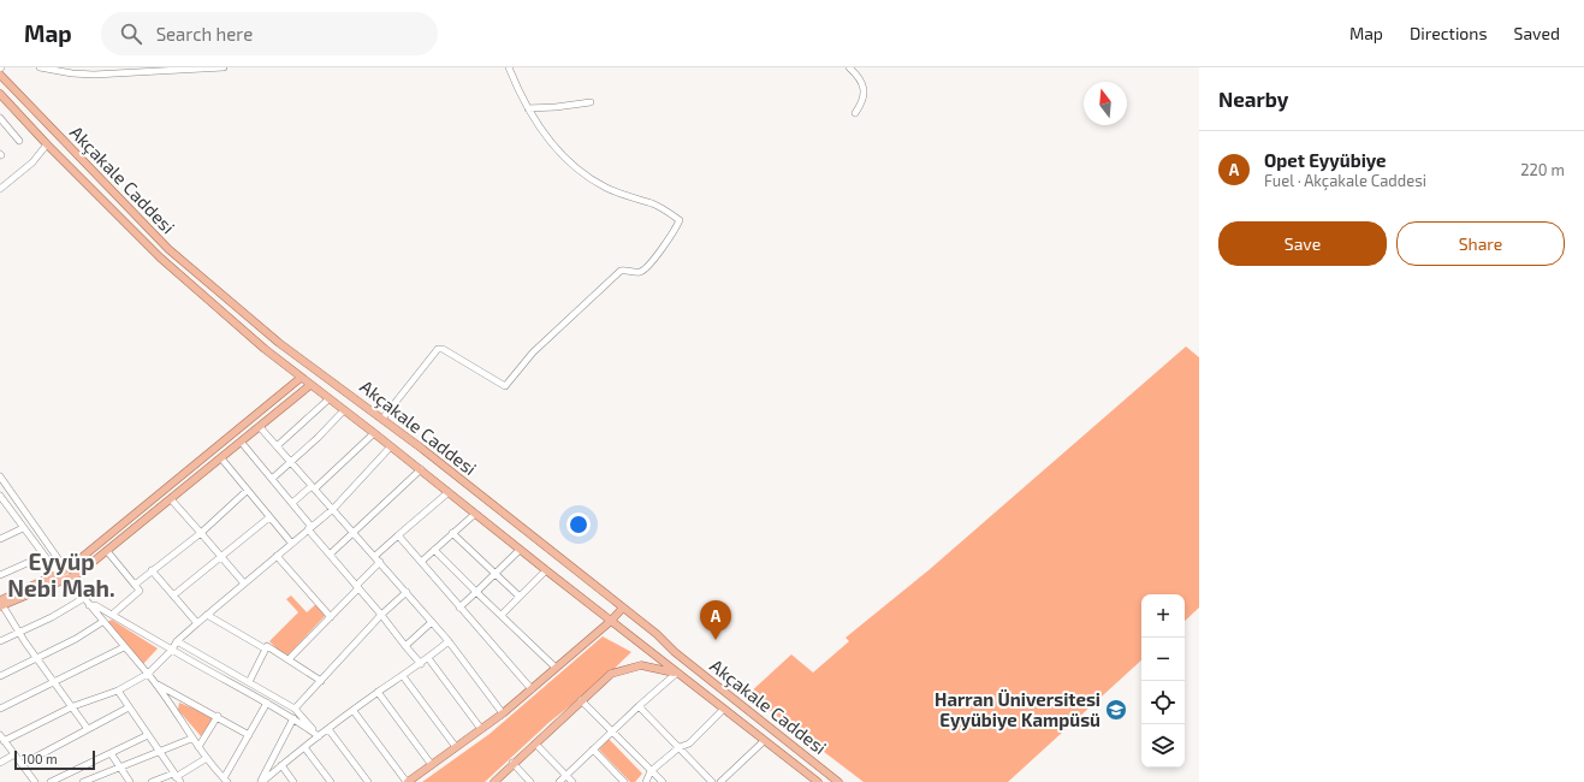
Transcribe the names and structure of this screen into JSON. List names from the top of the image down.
{
  "streets": {
    "main road": ["Akçakale Caddesi"]
  },
  "districts": ["Eyyüp Nebi Mah."],
  "places": {
    "school or university": ["Harran Üniversitesi Eyyübiye Kampüsü"]
  },
  "scale_bar": "100 m",
  "north": "top",
  "page": {
    "header": "Map",
    "search": "Search here",
    "nav": ["Map", "Directions", "Saved"],
    "heading": "Nearby",
    "list": [
      {
        "mark": "A",
        "name": "Opet Eyyübiye",
        "note": "Fuel · Akçakale Caddesi",
        "value": "220 m"
      }
    ],
    "buttons": ["Save", "Share"],
    "map_buttons": ["+", "−"],
    "pins": "A",
    "scale": "100 m"
  }
}
